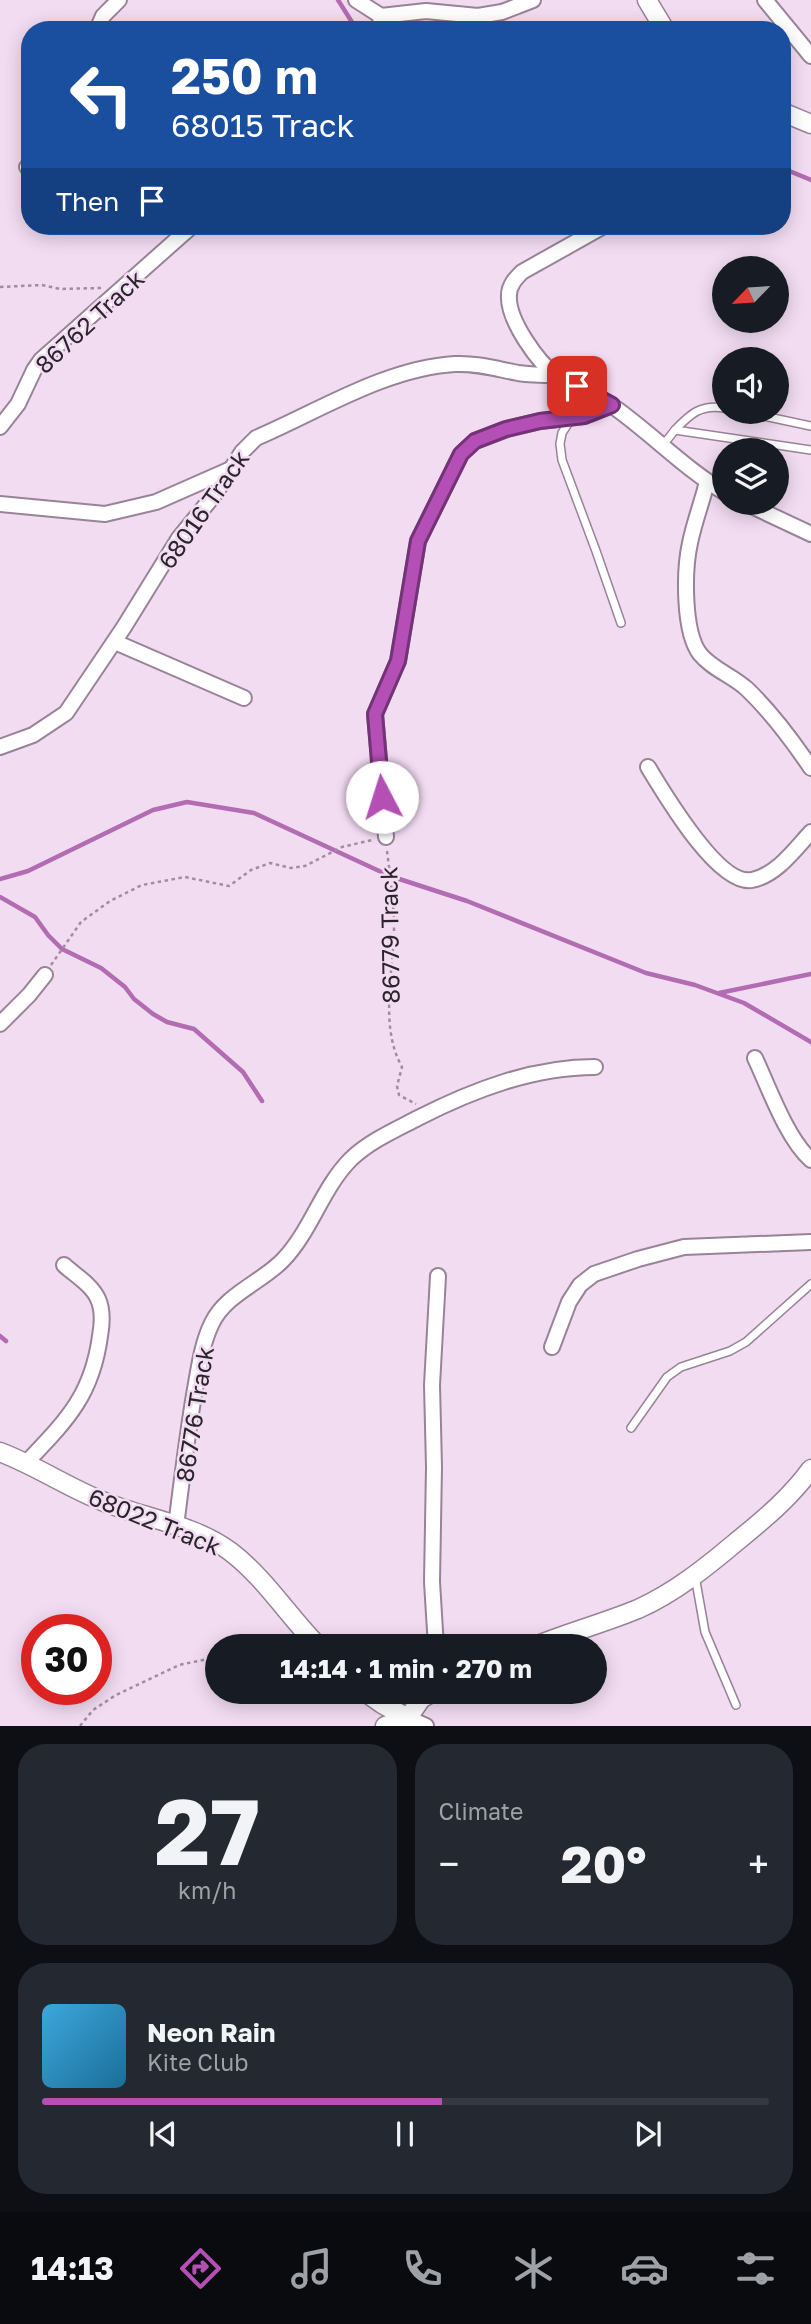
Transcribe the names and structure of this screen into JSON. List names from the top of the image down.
{
  "streets": {
    "street": [
      "86762 Track",
      "68016 Track",
      "86779 Track",
      "86776 Track",
      "68022 Track"
    ]
  },
  "crossings": [
    ["86779 Track", "86776 Track"],
    ["86776 Track", "68022 Track"]
  ],
  "north": "bottom left",
  "page": {
    "turn": ["250 m", "68015 Track"],
    "then": "Then",
    "limit": "30",
    "trip": "14:14 · 1 min · 270 m",
    "tile": [
      ["27", "km/h"],
      "Climate"
    ],
    "heat": ["−", "20°", "+"],
    "song": ["Neon Rain", "Kite Club"],
    "tabs": "14:13"
  }
}
